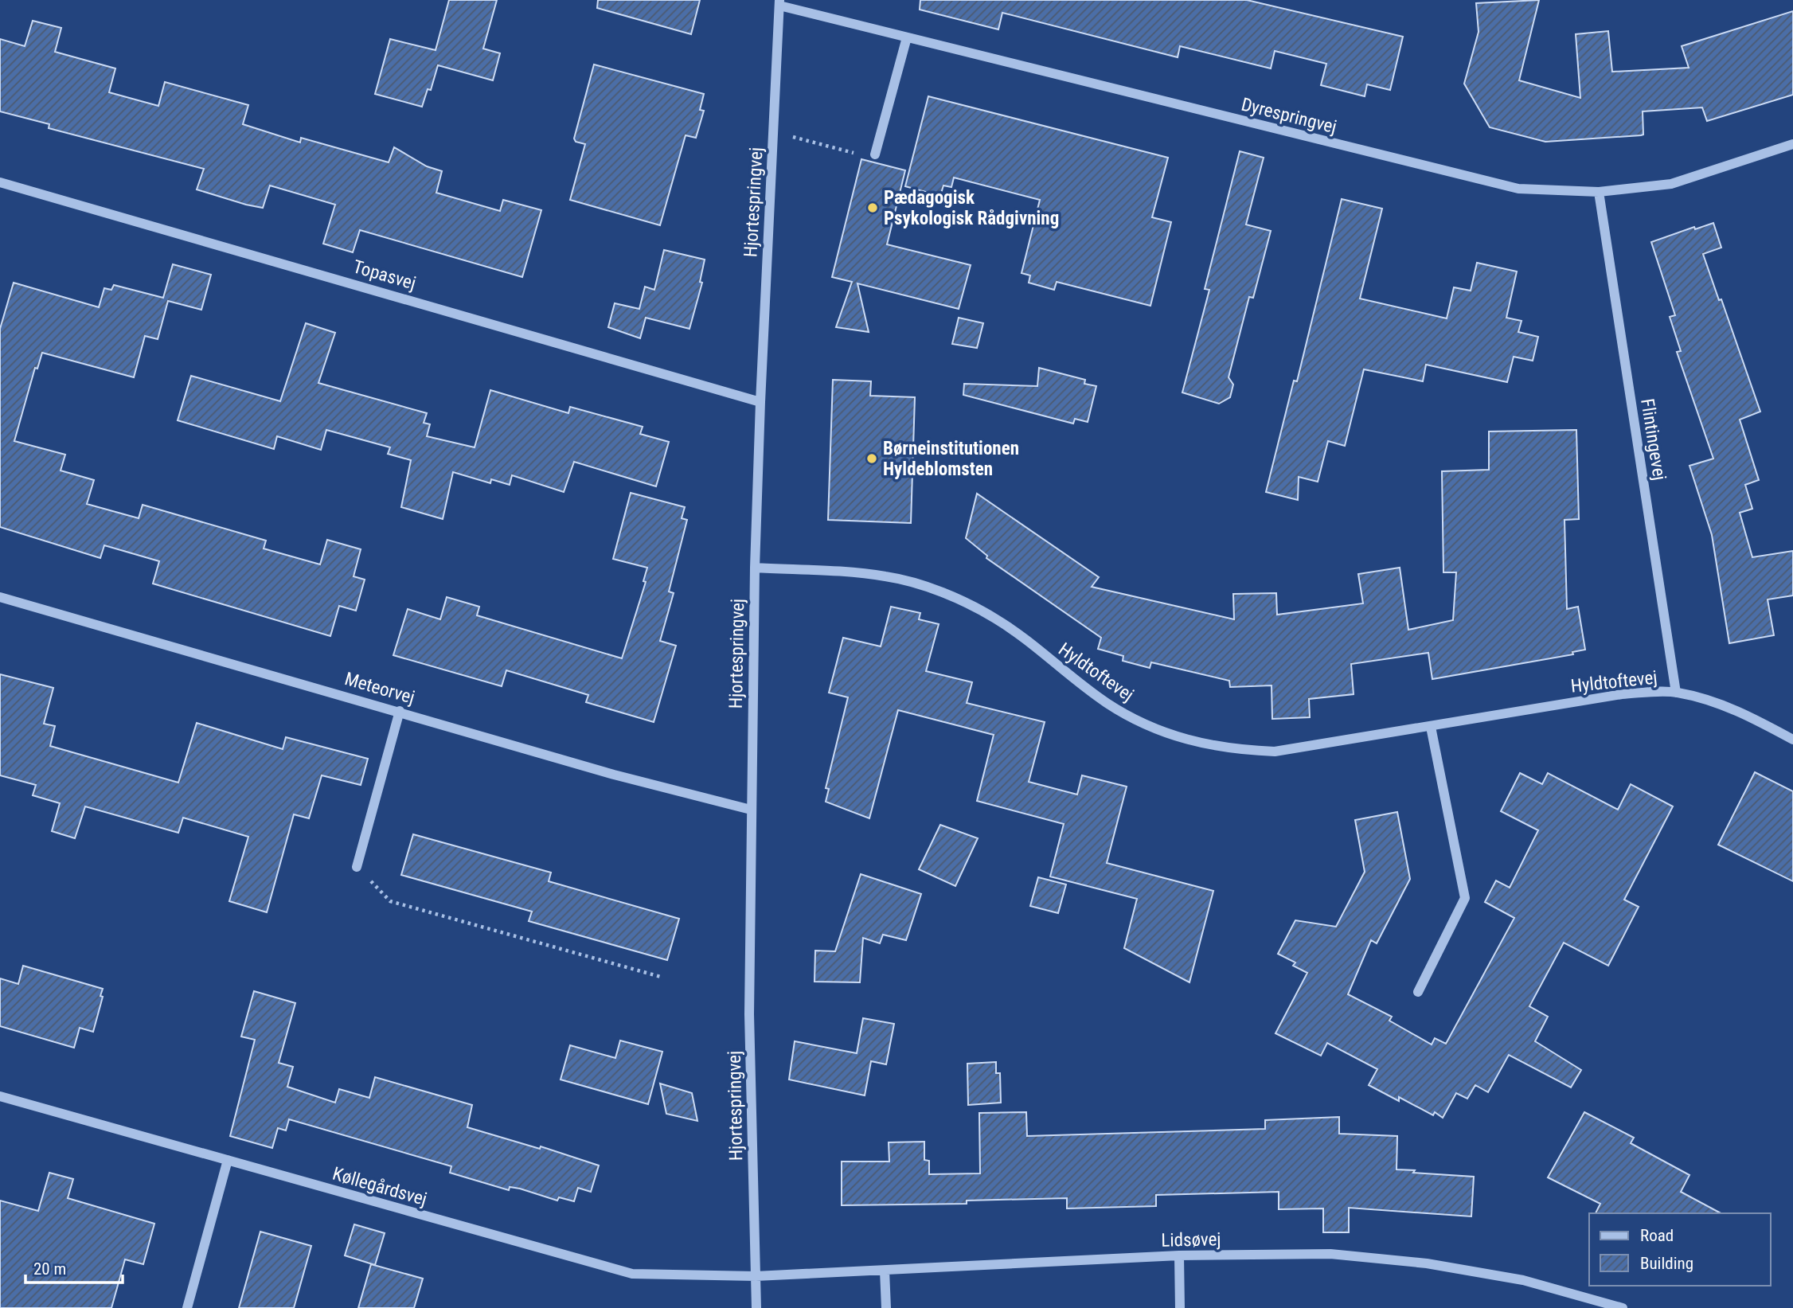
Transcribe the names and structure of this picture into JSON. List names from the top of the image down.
{
  "streets": {
    "street": [
      "Dyrespringvej",
      "Hjortespringvej",
      "Topasvej",
      "Flintingevej",
      "Hyldtoftevej",
      "Meteorvej",
      "Køllegårdsvej",
      "Lidsøvej"
    ]
  },
  "crossings": [
    ["Dyrespringvej", "Hjortespringvej"],
    ["Dyrespringvej", "Flintingevej"],
    ["Hjortespringvej", "Topasvej"],
    ["Hjortespringvej", "Hyldtoftevej"],
    ["Hjortespringvej", "Meteorvej"],
    ["Hjortespringvej", "Køllegårdsvej"],
    ["Hjortespringvej", "Lidsøvej"],
    ["Flintingevej", "Hyldtoftevej"],
    ["Køllegårdsvej", "Lidsøvej"]
  ],
  "places": ["Pædagogisk Psykologisk Rådgivning", "Børneinstitutionen Hyldeblomsten"],
  "legend": ["Road", "Building"],
  "scale_bar": "20 m"
}
